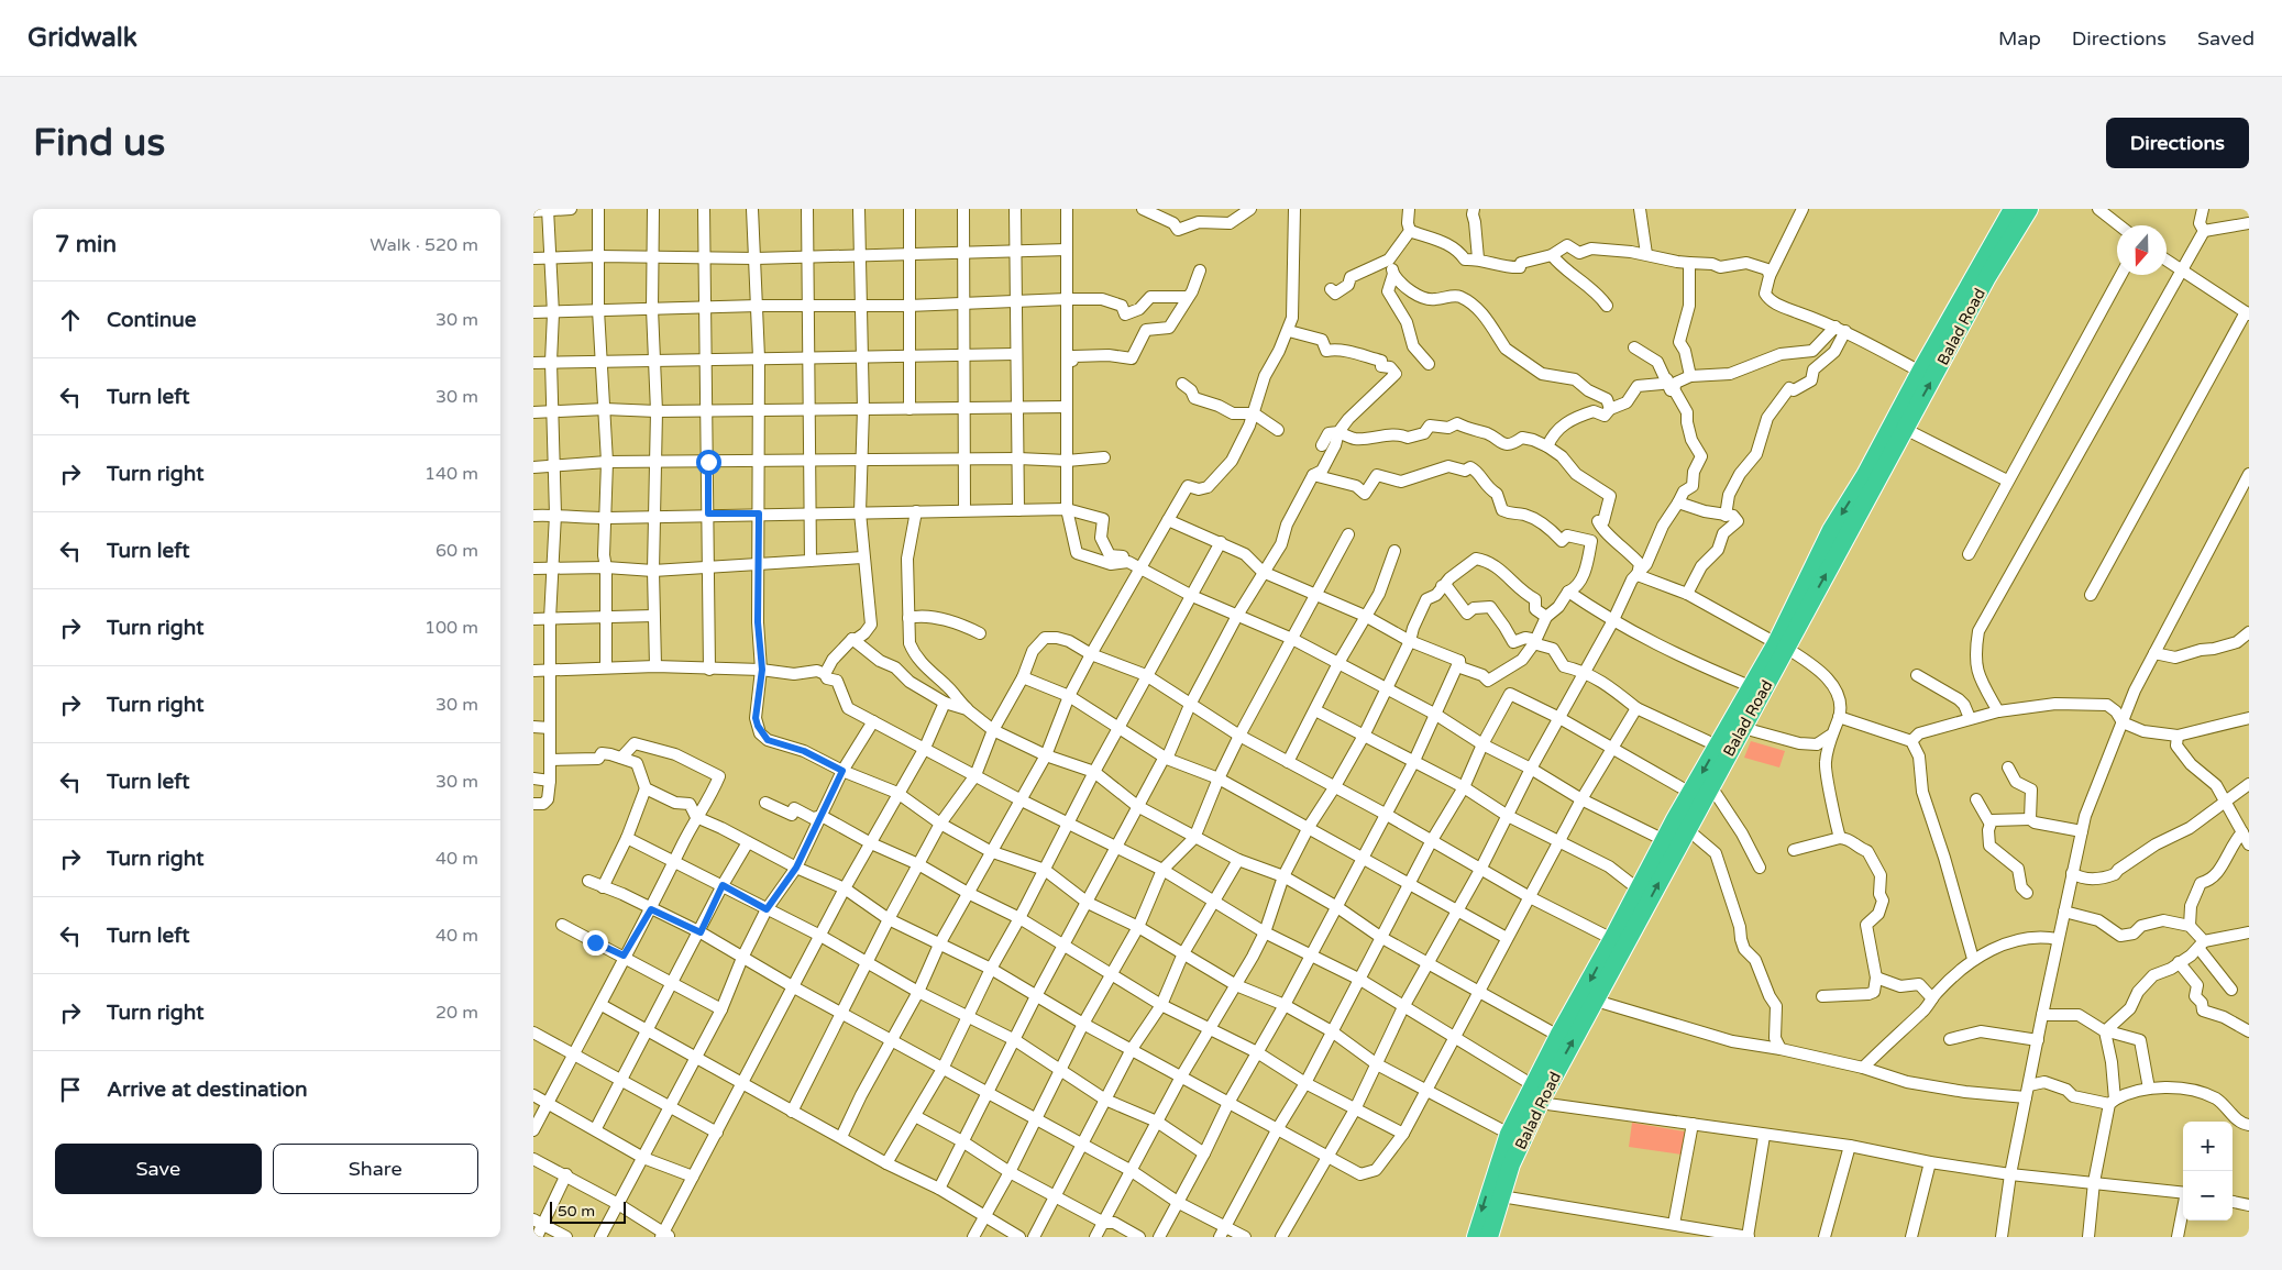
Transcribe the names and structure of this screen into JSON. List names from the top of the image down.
{
  "streets": {
    "highway": ["Balad Road"]
  },
  "scale_bar": "50 m",
  "north": "bottom",
  "page": {
    "header": "Gridwalk",
    "nav": ["Map", "Directions", "Saved"],
    "buttons": [
      "Directions",
      ["Save", "Share"]
    ],
    "title": "Find us",
    "heading": ["7 min", "Walk · 520 m"],
    "list": [
      ["Continue", "30 m"],
      ["Turn left", "30 m"],
      ["Turn right", "140 m"],
      ["Turn left", "60 m"],
      ["Turn right", "100 m"],
      ["Turn right", "30 m"],
      ["Turn left", "30 m"],
      ["Turn right", "40 m"],
      ["Turn left", "40 m"],
      ["Turn right", "20 m"],
      "Arrive at destination"
    ],
    "map_buttons": ["+", "−"],
    "scale": "50 m"
  }
}
